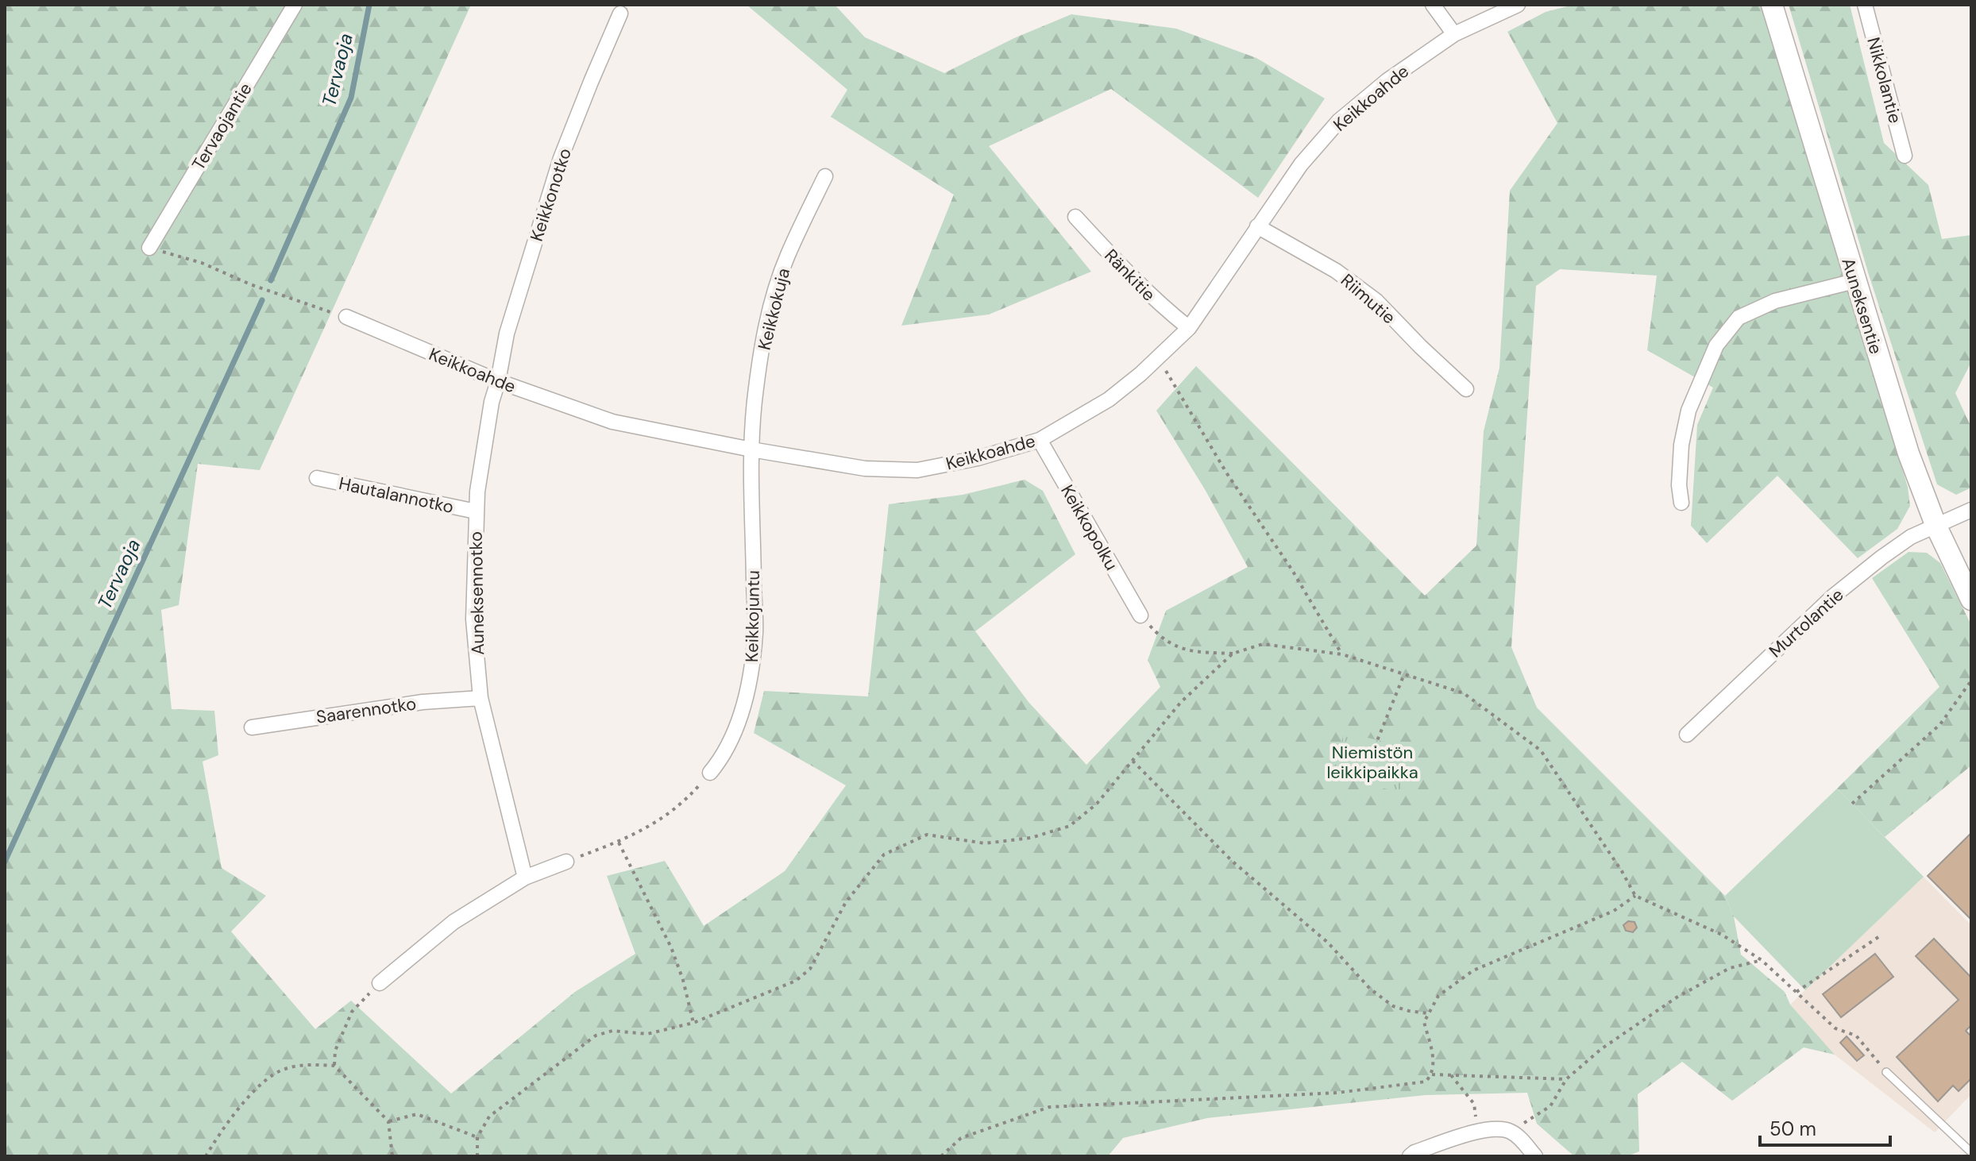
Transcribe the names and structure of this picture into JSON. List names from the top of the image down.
{
  "streets": {
    "street": [
      "Nikkolantie",
      "Keikkoahde",
      "Tervaojantie",
      "Keikkonotko",
      "Ränkitie",
      "Riimutie",
      "Auneksentie",
      "Keikkokuja",
      "Hautalannotko",
      "Keikkopolku",
      "Auneksennotko",
      "Keikkojuntu",
      "Murtolantie",
      "Saarennotko"
    ]
  },
  "crossings": [
    ["Keikkoahde", "Keikkonotko"],
    ["Keikkoahde", "Ränkitie"],
    ["Keikkoahde", "Riimutie"],
    ["Keikkoahde", "Keikkokuja"],
    ["Keikkoahde", "Keikkopolku"],
    ["Keikkoahde", "Auneksennotko"],
    ["Keikkoahde", "Keikkojuntu"],
    ["Keikkonotko", "Auneksennotko"],
    ["Auneksentie", "Murtolantie"],
    ["Keikkokuja", "Keikkojuntu"],
    ["Hautalannotko", "Auneksennotko"],
    ["Auneksennotko", "Saarennotko"]
  ],
  "water": ["Tervaoja"],
  "parks": ["Niemistön leikkipaikka"],
  "scale_bar": "50 m"
}
